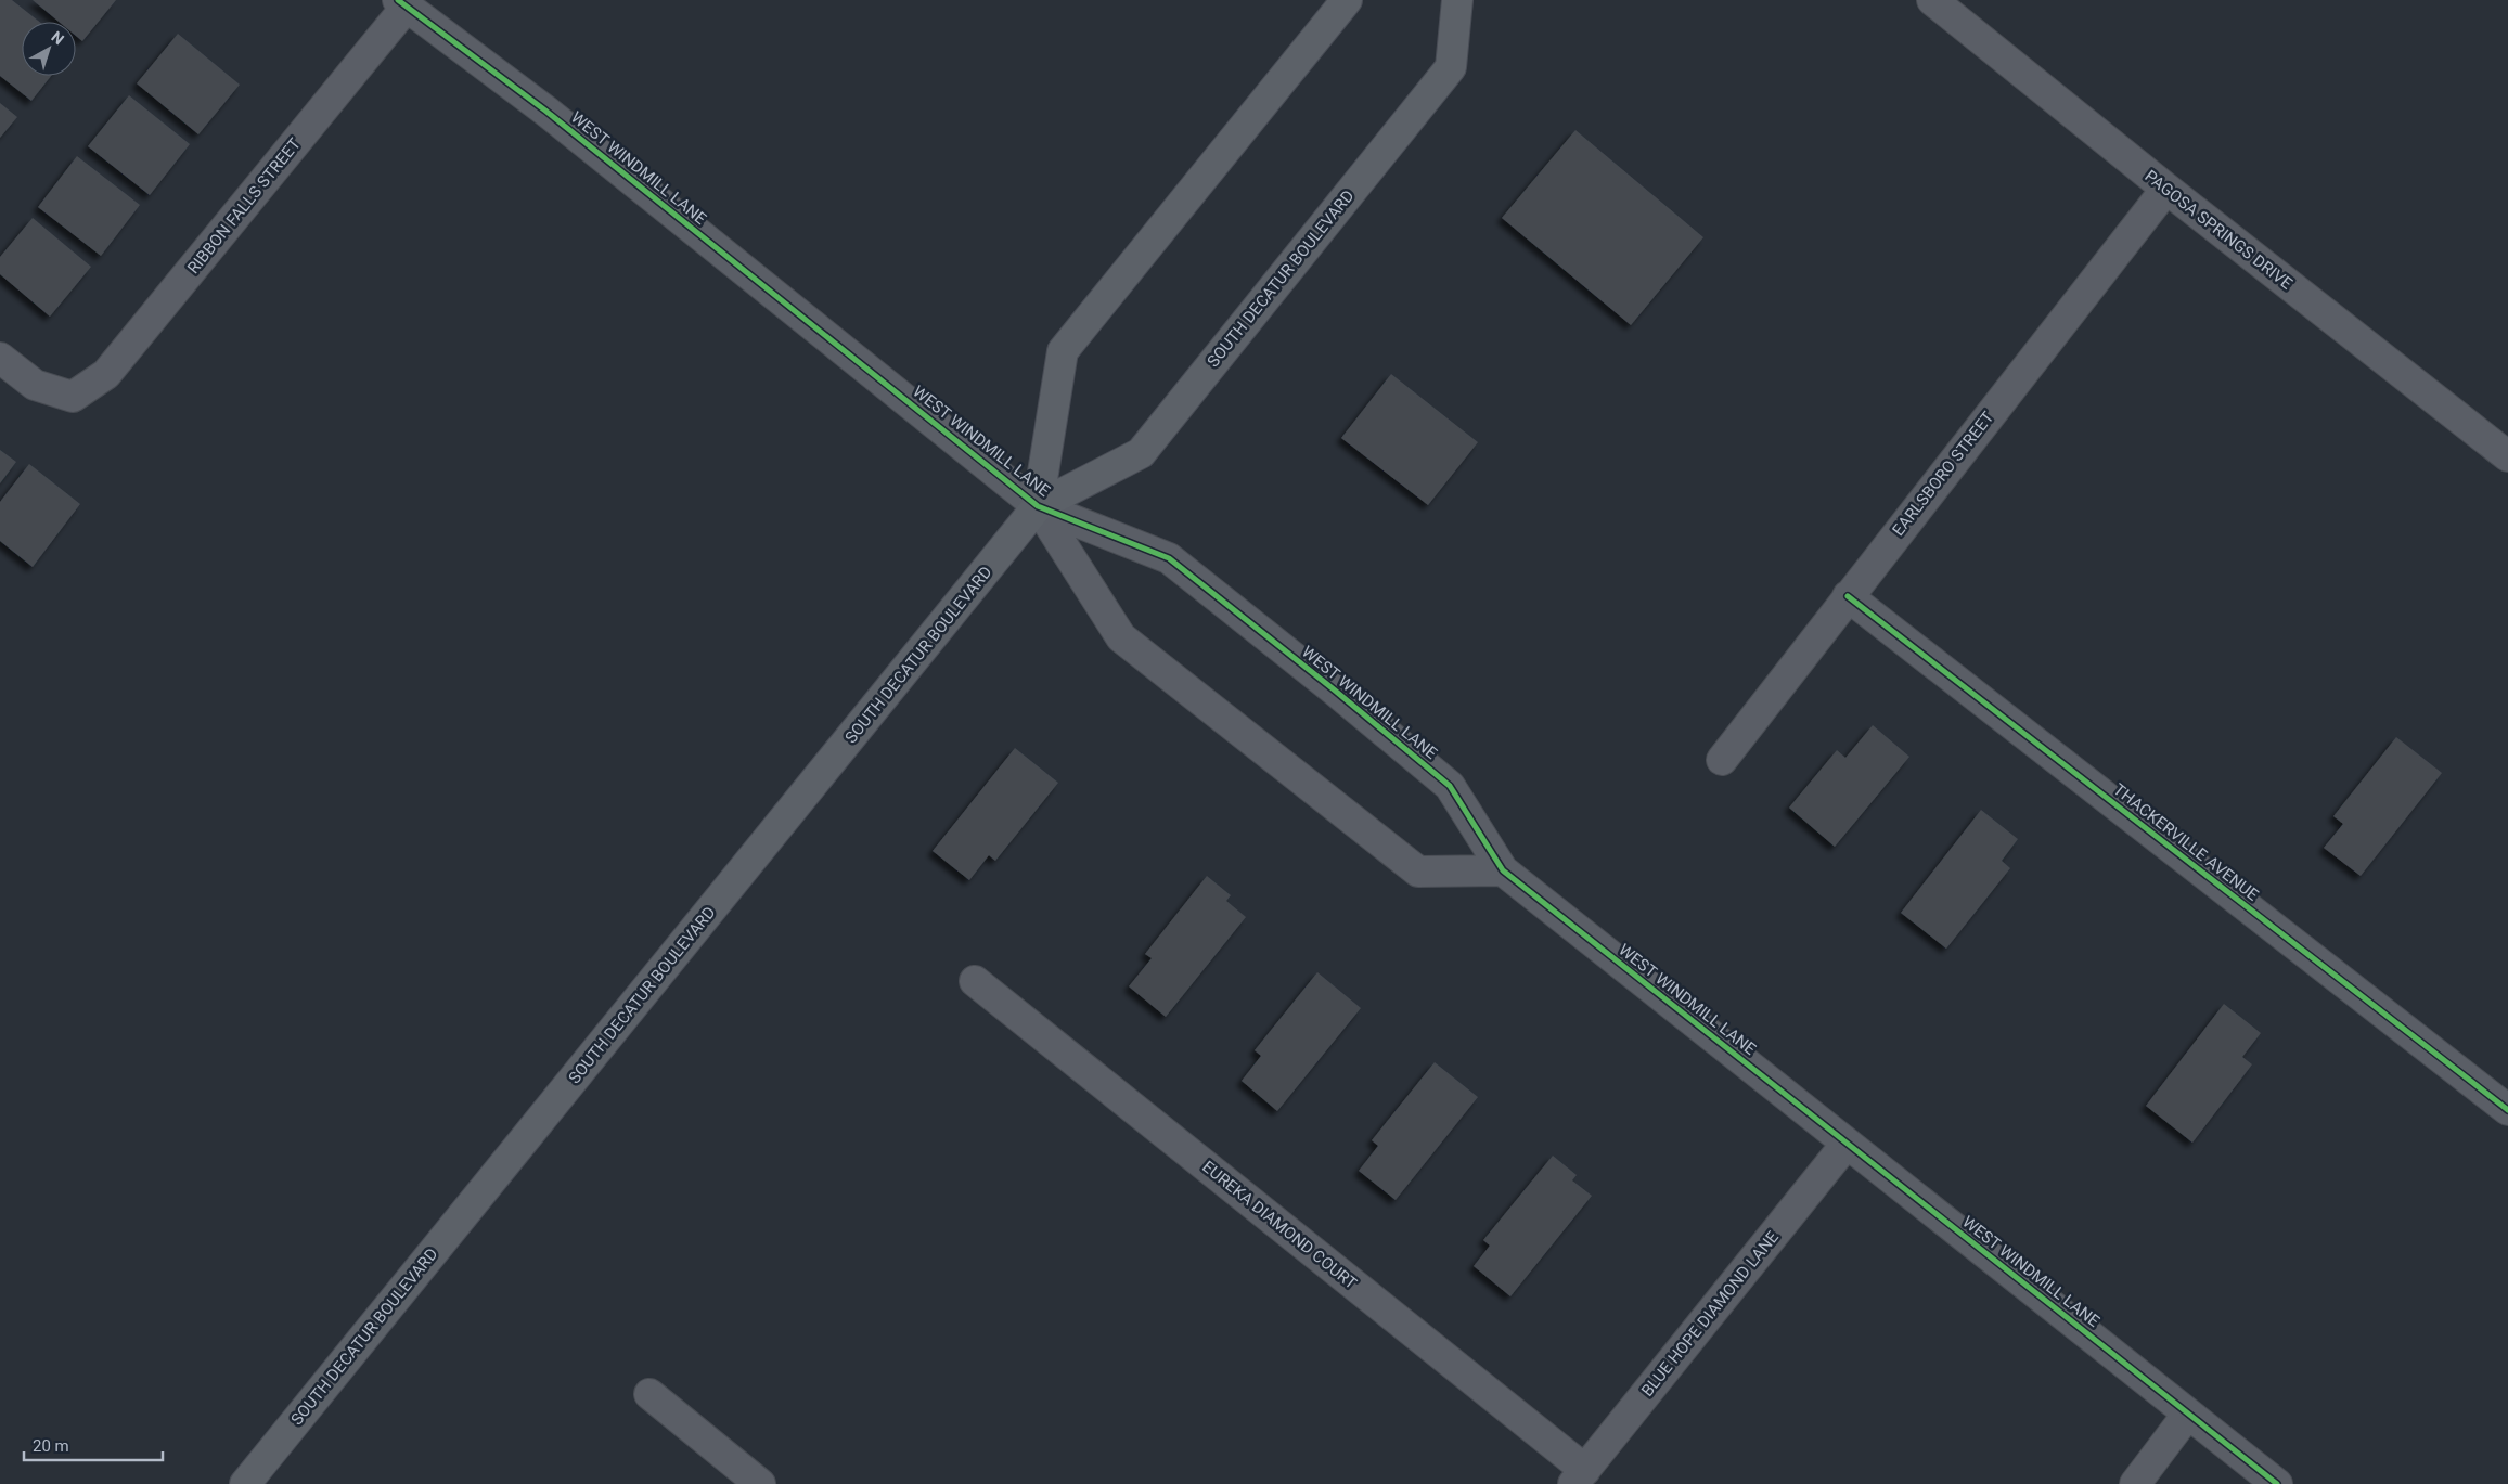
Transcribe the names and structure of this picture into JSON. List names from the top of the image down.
{
  "streets": {
    "main road": ["SOUTH DECATUR BOULEVARD"],
    "street": [
      "WEST WINDMILL LANE",
      "RIBBON FALLS STREET",
      "PAGOSA SPRINGS DRIVE",
      "EARLSBORO STREET",
      "THACKERVILLE AVENUE",
      "EUREKA DIAMOND COURT",
      "BLUE HOPE DIAMOND LANE"
    ]
  },
  "crossings": [
    ["WEST WINDMILL LANE", "RIBBON FALLS STREET"],
    ["WEST WINDMILL LANE", "SOUTH DECATUR BOULEVARD"],
    ["WEST WINDMILL LANE", "BLUE HOPE DIAMOND LANE"],
    ["PAGOSA SPRINGS DRIVE", "EARLSBORO STREET"],
    ["EARLSBORO STREET", "THACKERVILLE AVENUE"],
    ["EUREKA DIAMOND COURT", "BLUE HOPE DIAMOND LANE"]
  ],
  "scale_bar": "20 m",
  "north": "top right"
}
